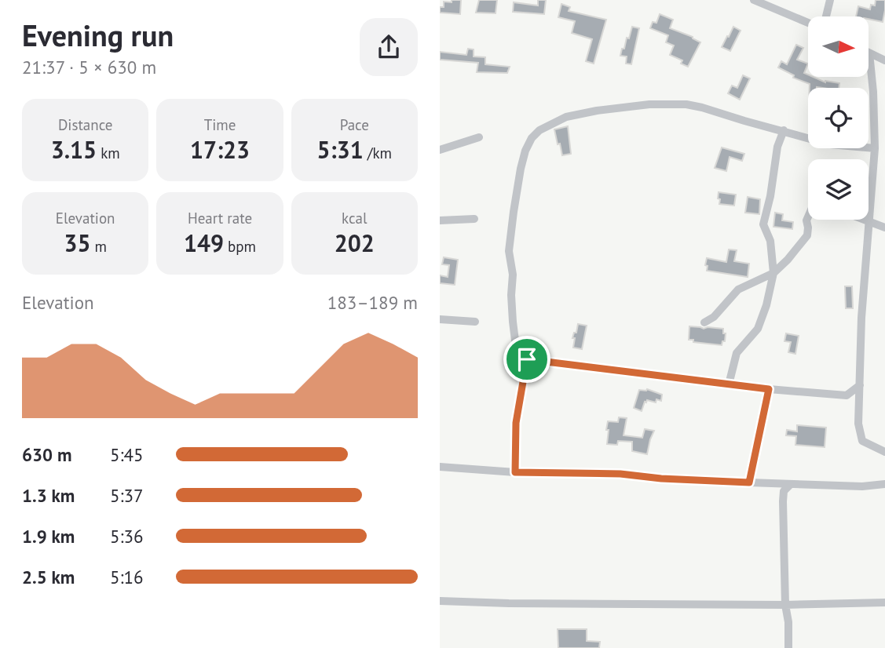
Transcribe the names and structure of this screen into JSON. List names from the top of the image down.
{
  "north": "right",
  "page": {
    "heading": ["Evening run", "21:37 · 5 × 630 m"],
    "stats": [
      ["Distance", "3.15 km"],
      ["Time", "17:23"],
      ["Pace", "5:31 /km"],
      ["Elevation", "35 m"],
      ["Heart rate", "149 bpm"],
      ["kcal", "202"]
    ],
    "chart": ["Elevation", "183–189 m"],
    "list": [
      {
        "name": "630 m",
        "note": "5:45"
      },
      {
        "name": "1.3 km",
        "note": "5:37"
      },
      {
        "name": "1.9 km",
        "note": "5:36"
      },
      {
        "name": "2.5 km",
        "note": "5:16"
      }
    ]
  }
}
